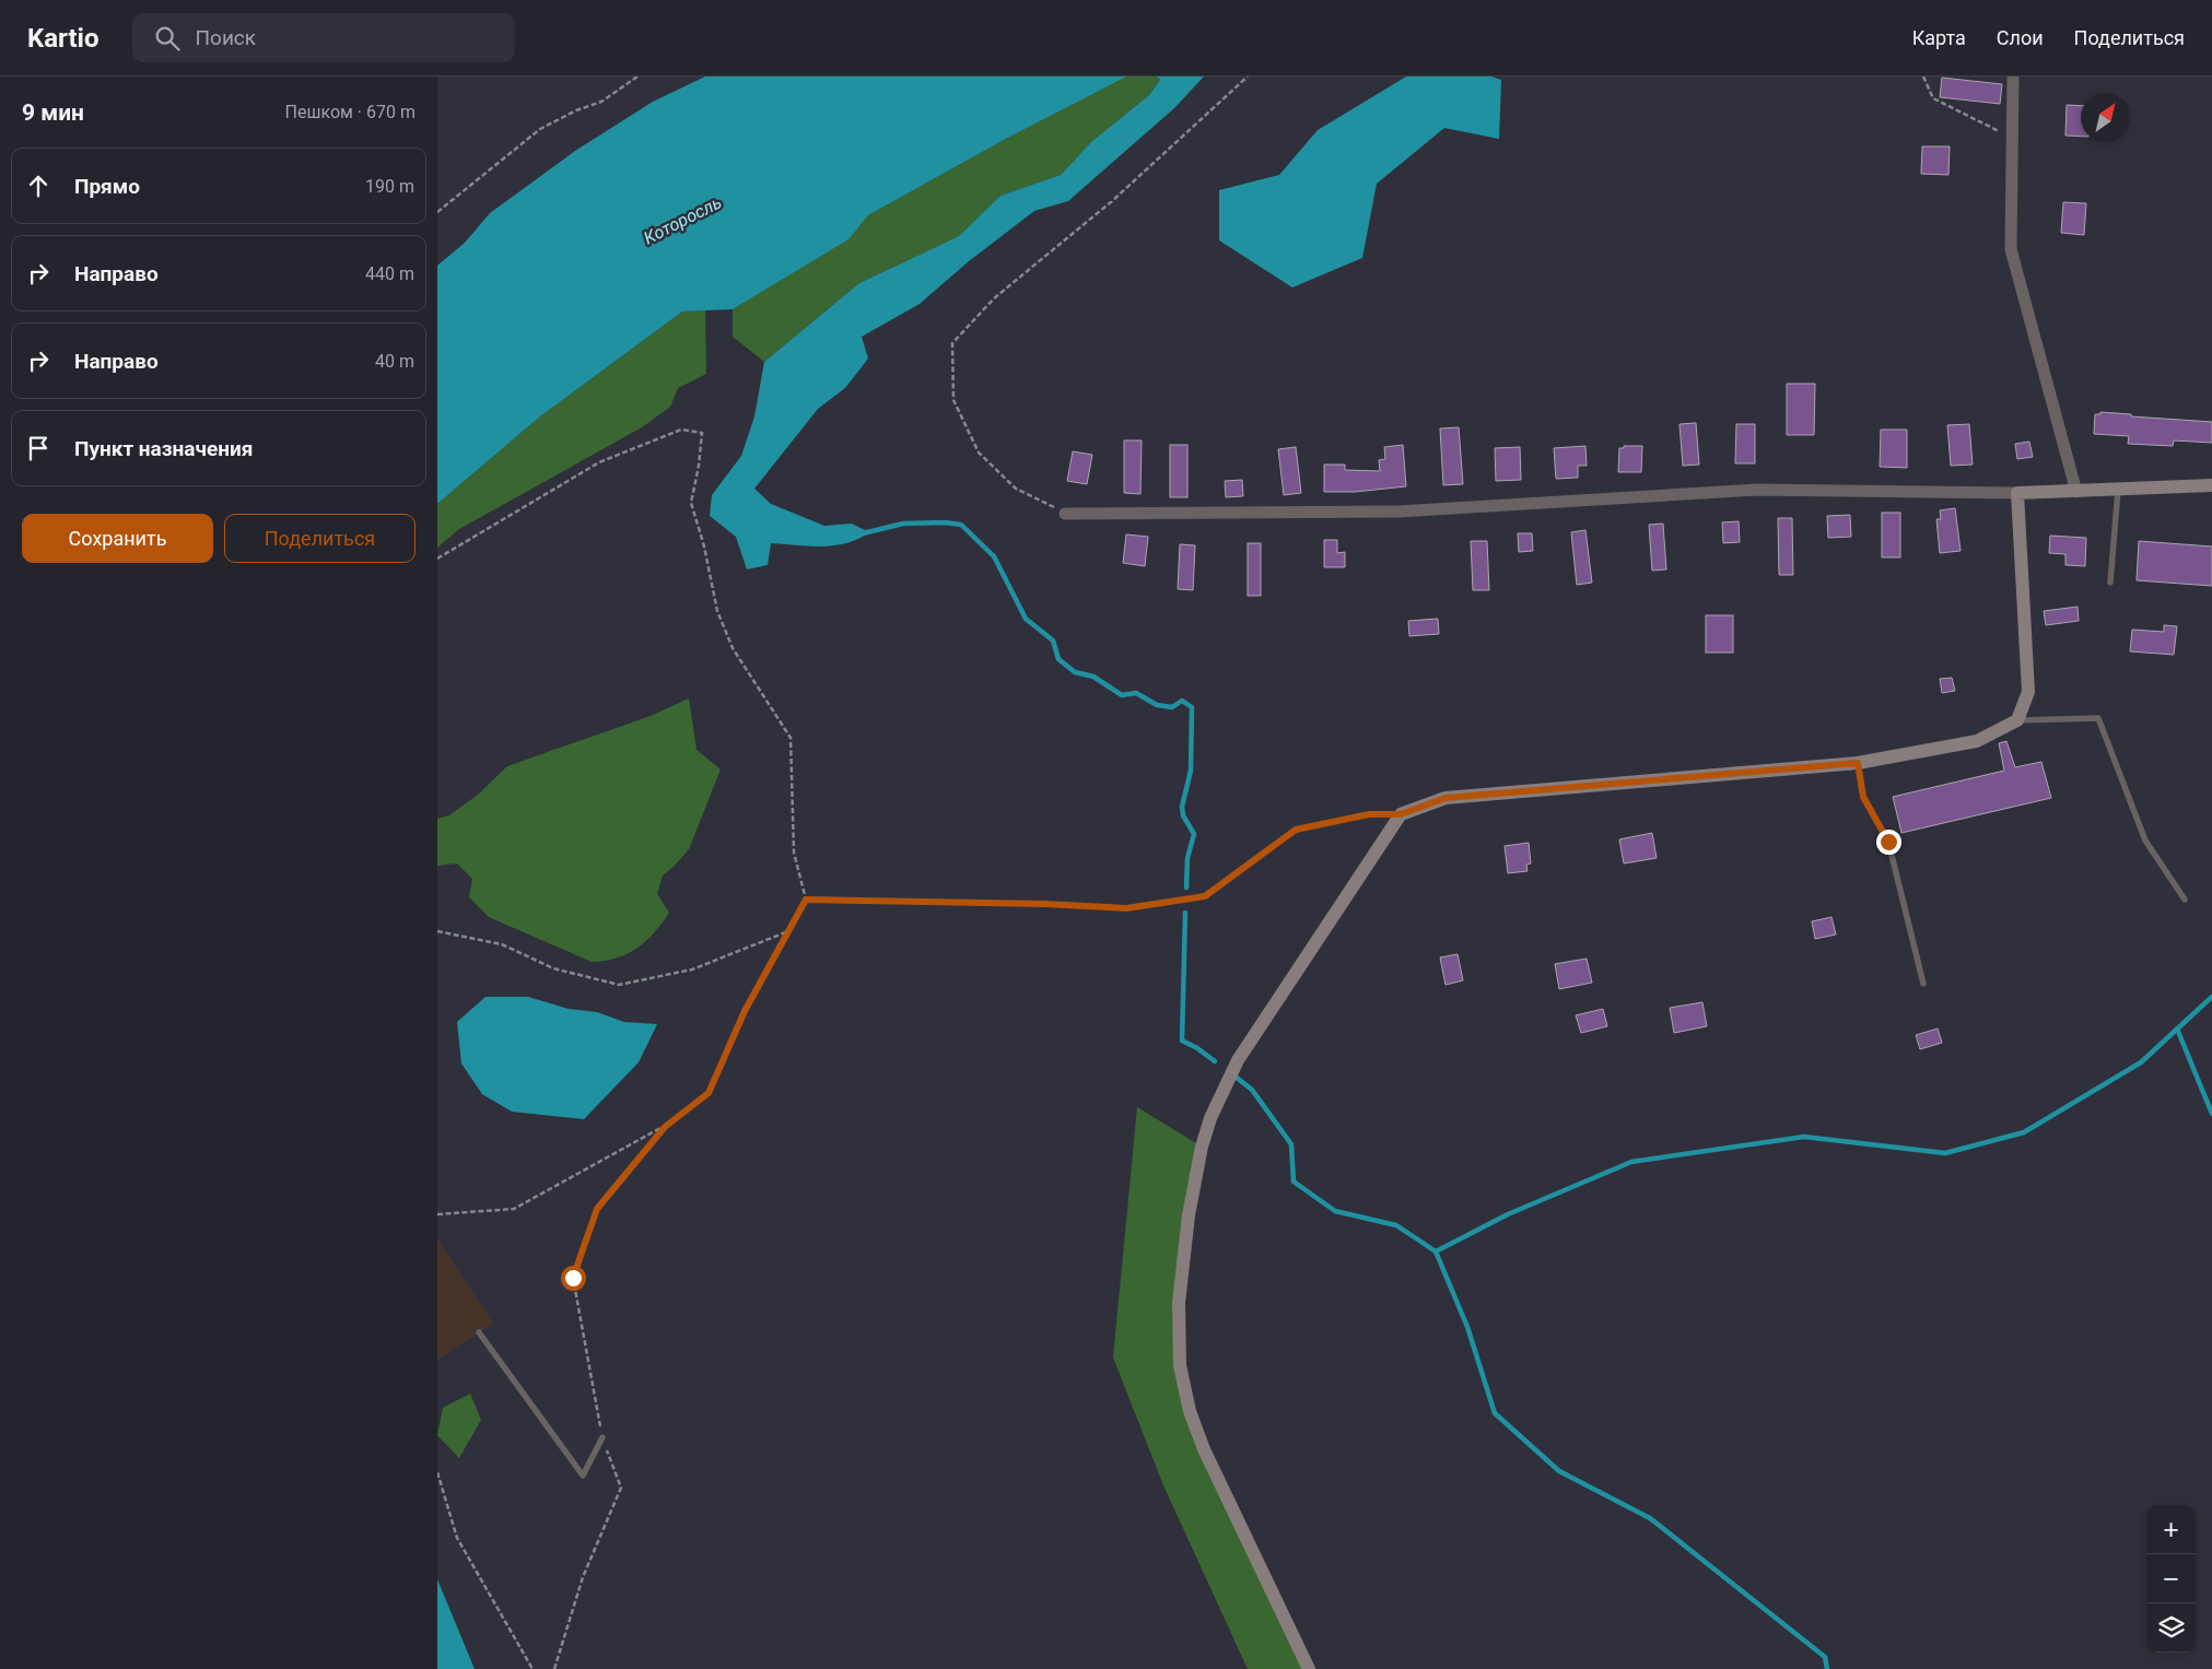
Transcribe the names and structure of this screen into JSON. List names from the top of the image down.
{
  "water": ["Которосль"],
  "north": "top right",
  "page": {
    "header": "Kartio",
    "search": "Поиск",
    "nav": ["Карта", "Слои", "Поделиться"],
    "heading": ["9 мин", "Пешком · 670 m"],
    "list": [
      ["Прямо", "190 m"],
      ["Направо", "440 m"],
      ["Направо", "40 m"],
      "Пункт назначения"
    ],
    "buttons": ["Сохранить", "Поделиться"],
    "map_buttons": ["+", "−"]
  }
}
